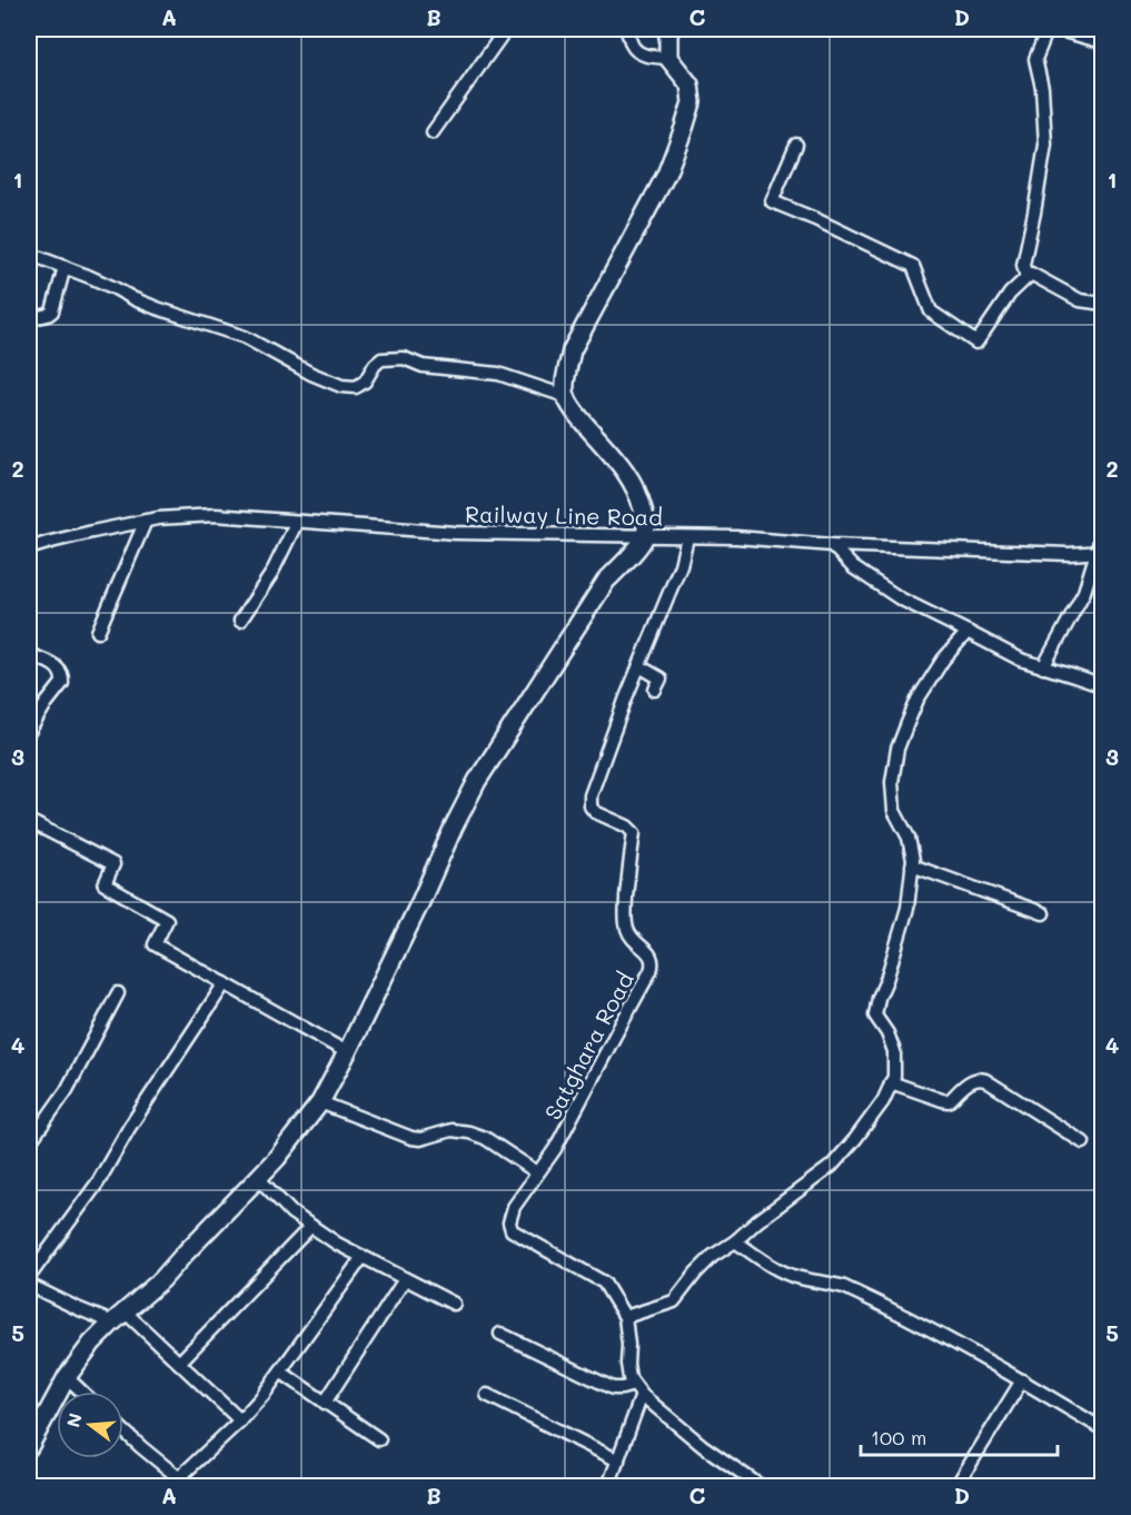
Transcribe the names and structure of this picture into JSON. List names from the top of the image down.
{
  "streets": {
    "street": ["Railway Line Road", "Satghara Road"]
  },
  "crossings": [
    ["Railway Line Road", "Satghara Road"]
  ],
  "scale_bar": "100 m",
  "north": "left",
  "grid": {
    "columns": [
      "A",
      "B",
      "C",
      "D"
    ],
    "rows": [
      "1",
      "2",
      "3",
      "4",
      "5"
    ]
  }
}
